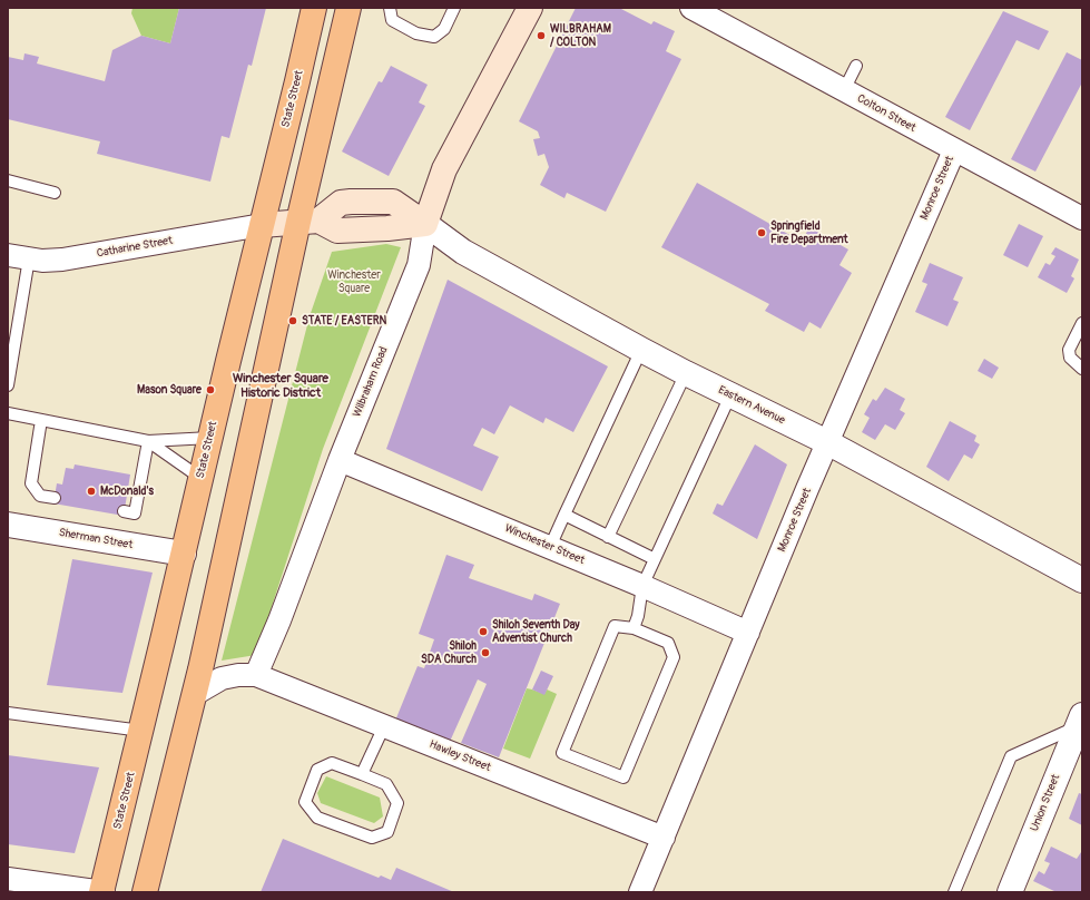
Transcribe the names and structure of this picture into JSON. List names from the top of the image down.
{
  "streets": {
    "main road": ["State Street", "Wilbraham Road", "Eastern Avenue"],
    "street": [
      "Colton Street",
      "Monroe Street",
      "Catharine Street",
      "Sherman Street",
      "Winchester Street",
      "Hawley Street",
      "Union Street"
    ]
  },
  "crossings": [
    ["State Street", "Catharine Street"],
    ["State Street", "Sherman Street"],
    ["Colton Street", "Monroe Street"],
    ["Monroe Street", "Eastern Avenue"],
    ["Monroe Street", "Winchester Street"],
    ["Monroe Street", "Hawley Street"],
    ["Wilbraham Road", "Eastern Avenue"],
    ["Wilbraham Road", "Winchester Street"],
    ["Wilbraham Road", "Hawley Street"]
  ],
  "districts": ["Winchester Square Historic District"],
  "parks": ["Winchester Square"],
  "places": [
    "WILBRAHAM / COLTON",
    "Springfield Fire Department",
    "STATE / EASTERN",
    "Mason Square",
    "McDonald's",
    "Shiloh Seventh Day Adventist Church",
    "Shiloh SDA Church"
  ]
}
